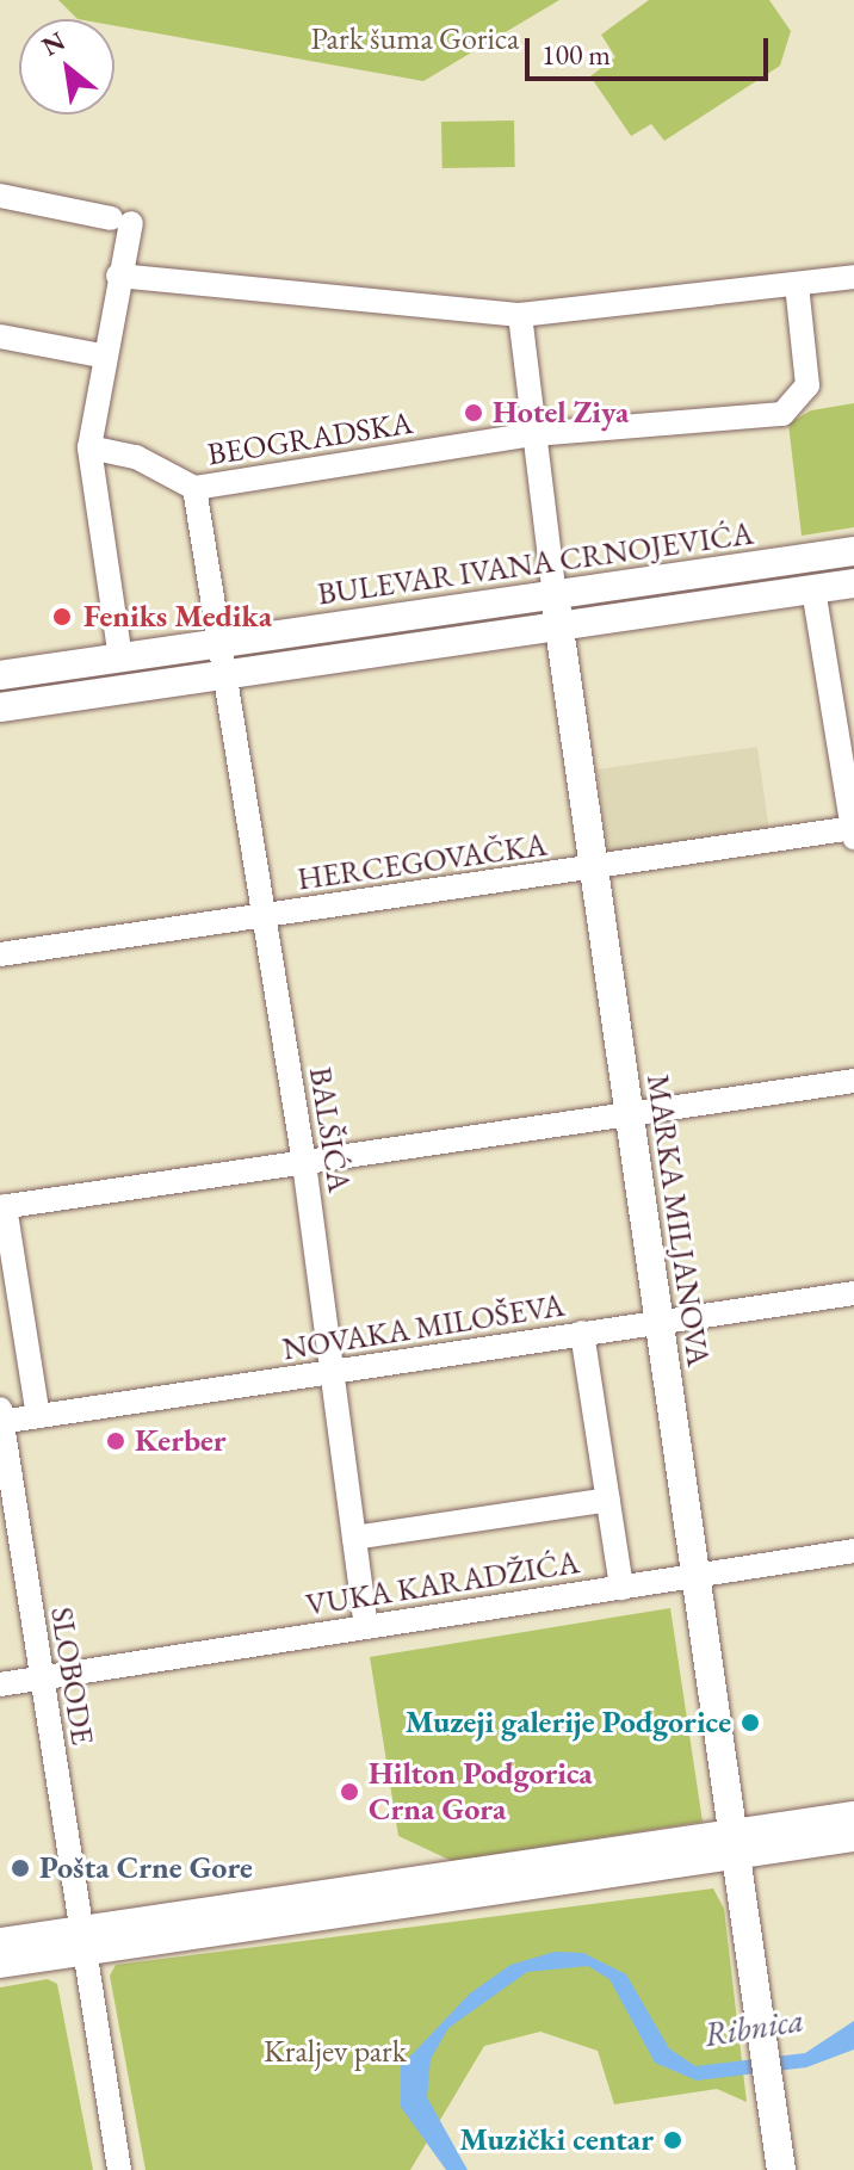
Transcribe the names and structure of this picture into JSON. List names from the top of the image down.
{
  "streets": {
    "main road": ["BULEVAR IVANA CRNOJEVIĆA", "MARKA MILJANOVA"],
    "street": [
      "BEOGRADSKA",
      "HERCEGOVAČKA",
      "BALŠIĆA",
      "NOVAKA MILOŠEVA",
      "VUKA KARADŽIĆA",
      "SLOBODE"
    ]
  },
  "crossings": [
    ["BEOGRADSKA", "BULEVAR IVANA CRNOJEVIĆA"],
    ["BEOGRADSKA", "BALŠIĆA"],
    ["BULEVAR IVANA CRNOJEVIĆA", "BALŠIĆA"],
    ["BULEVAR IVANA CRNOJEVIĆA", "MARKA MILJANOVA"],
    ["HERCEGOVAČKA", "BALŠIĆA"],
    ["HERCEGOVAČKA", "MARKA MILJANOVA"],
    ["BALŠIĆA", "NOVAKA MILOŠEVA"],
    ["BALŠIĆA", "VUKA KARADŽIĆA"],
    ["MARKA MILJANOVA", "NOVAKA MILOŠEVA"],
    ["MARKA MILJANOVA", "VUKA KARADŽIĆA"],
    ["NOVAKA MILOŠEVA", "SLOBODE"],
    ["VUKA KARADŽIĆA", "SLOBODE"]
  ],
  "water": ["Ribnica"],
  "parks": ["Park šuma Gorica", "Kraljev park"],
  "places": [
    "Hotel Ziya",
    "Feniks Medika",
    "Kerber",
    "Muzeji galerije Podgorice",
    "Hilton Podgorica Crna Gora",
    "Pošta Crne Gore",
    "Muzički centar"
  ],
  "scale_bar": "100 m",
  "north": "top left"
}
